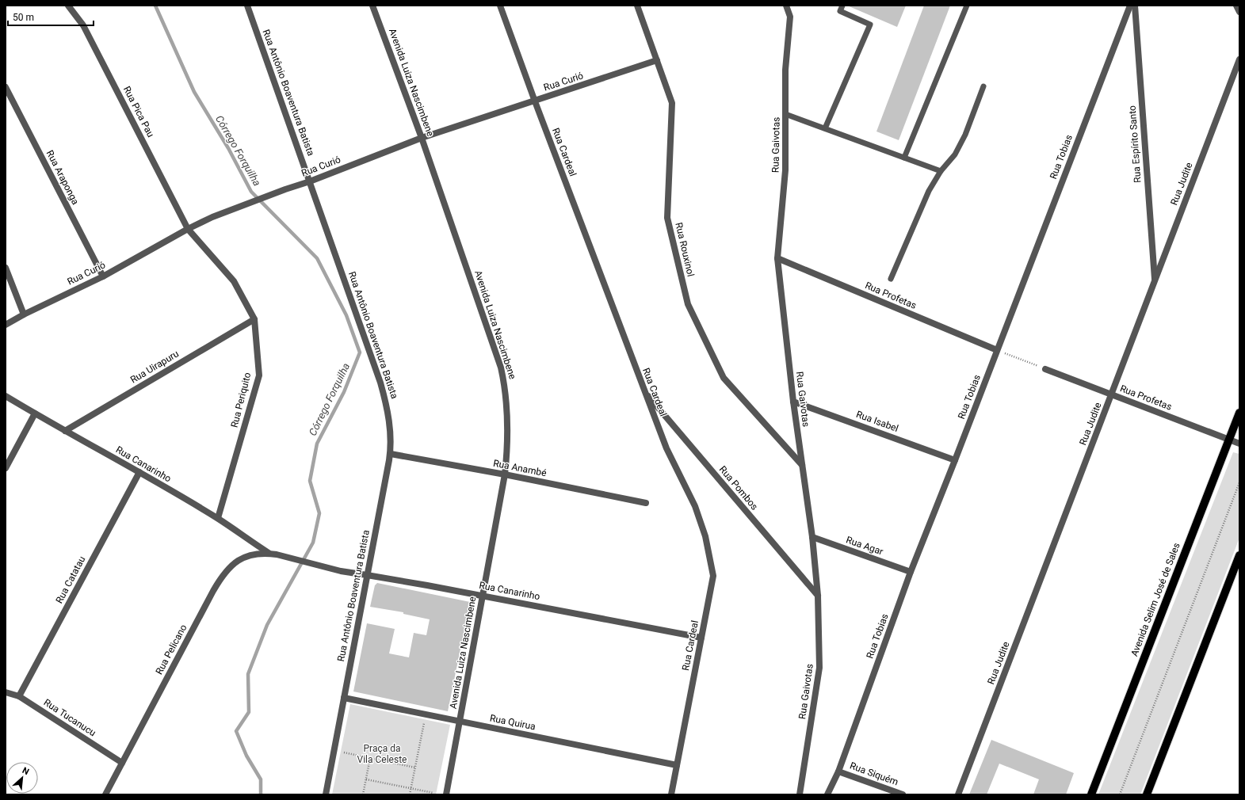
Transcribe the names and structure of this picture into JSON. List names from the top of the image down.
{
  "streets": {
    "main road": ["Avenida Selim José de Sales"],
    "street": [
      "Rua Curió",
      "Avenida Luiza Nascimbene",
      "Rua Antônio Boaventura Batista",
      "Rua Pica Pau",
      "Rua Espírito Santo",
      "Rua Gaivotas",
      "Rua Cardeal",
      "Rua Tobias",
      "Rua Araponga",
      "Rua Judite",
      "Rua Rouxinol",
      "Rua Profetas",
      "Rua Uirapuru",
      "Rua Periquito",
      "Rua Isabel",
      "Rua Canarinho",
      "Rua Anambé",
      "Rua Pombos",
      "Rua Agar",
      "Rua Catatau",
      "Rua Pelicano",
      "Rua Tucanucu",
      "Rua Quirua",
      "Rua Siquém"
    ]
  },
  "crossings": [
    ["Rua Curió", "Avenida Luiza Nascimbene"],
    ["Rua Curió", "Rua Antônio Boaventura Batista"],
    ["Rua Curió", "Rua Pica Pau"],
    ["Rua Curió", "Rua Cardeal"],
    ["Rua Curió", "Rua Araponga"],
    ["Rua Curió", "Rua Rouxinol"],
    ["Rua Curió", "Rua Periquito"],
    ["Avenida Luiza Nascimbene", "Rua Canarinho"],
    ["Avenida Luiza Nascimbene", "Rua Anambé"],
    ["Avenida Luiza Nascimbene", "Rua Quirua"],
    ["Rua Antônio Boaventura Batista", "Rua Canarinho"],
    ["Rua Antônio Boaventura Batista", "Rua Anambé"],
    ["Rua Antônio Boaventura Batista", "Rua Quirua"],
    ["Rua Pica Pau", "Rua Periquito"],
    ["Rua Espírito Santo", "Rua Judite"],
    ["Rua Gaivotas", "Rua Rouxinol"],
    ["Rua Gaivotas", "Rua Profetas"],
    ["Rua Gaivotas", "Rua Isabel"],
    ["Rua Gaivotas", "Rua Pombos"],
    ["Rua Gaivotas", "Rua Agar"],
    ["Rua Cardeal", "Rua Canarinho"],
    ["Rua Cardeal", "Rua Pombos"],
    ["Rua Cardeal", "Rua Quirua"],
    ["Rua Tobias", "Rua Profetas"],
    ["Rua Tobias", "Rua Isabel"],
    ["Rua Tobias", "Rua Agar"],
    ["Rua Tobias", "Rua Siquém"],
    ["Rua Judite", "Rua Profetas"],
    ["Rua Profetas", "Avenida Selim José de Sales"],
    ["Rua Uirapuru", "Rua Periquito"],
    ["Rua Uirapuru", "Rua Canarinho"],
    ["Rua Periquito", "Rua Canarinho"],
    ["Rua Canarinho", "Rua Catatau"],
    ["Rua Canarinho", "Rua Pelicano"],
    ["Rua Catatau", "Rua Tucanucu"],
    ["Rua Pelicano", "Rua Tucanucu"]
  ],
  "water": ["Córrego Forquilha"],
  "parks": ["Praça da Vila Celeste"],
  "scale_bar": "50 m",
  "north": "top right"
}
